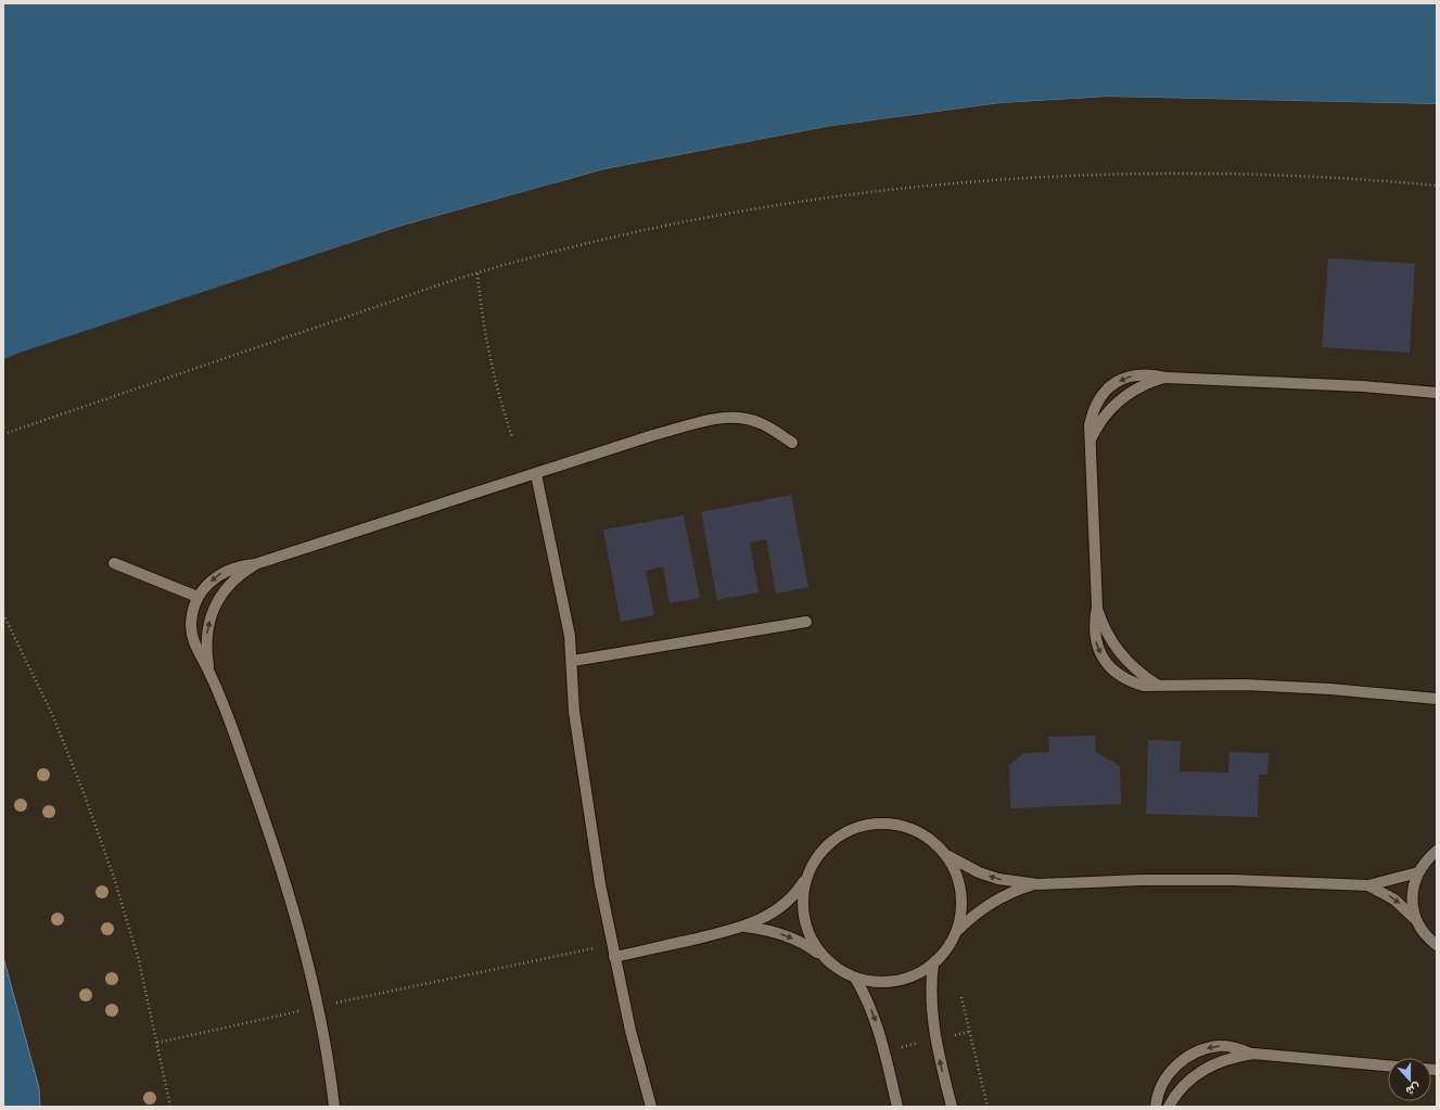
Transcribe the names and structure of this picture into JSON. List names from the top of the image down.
{
  "north": "bottom"
}
